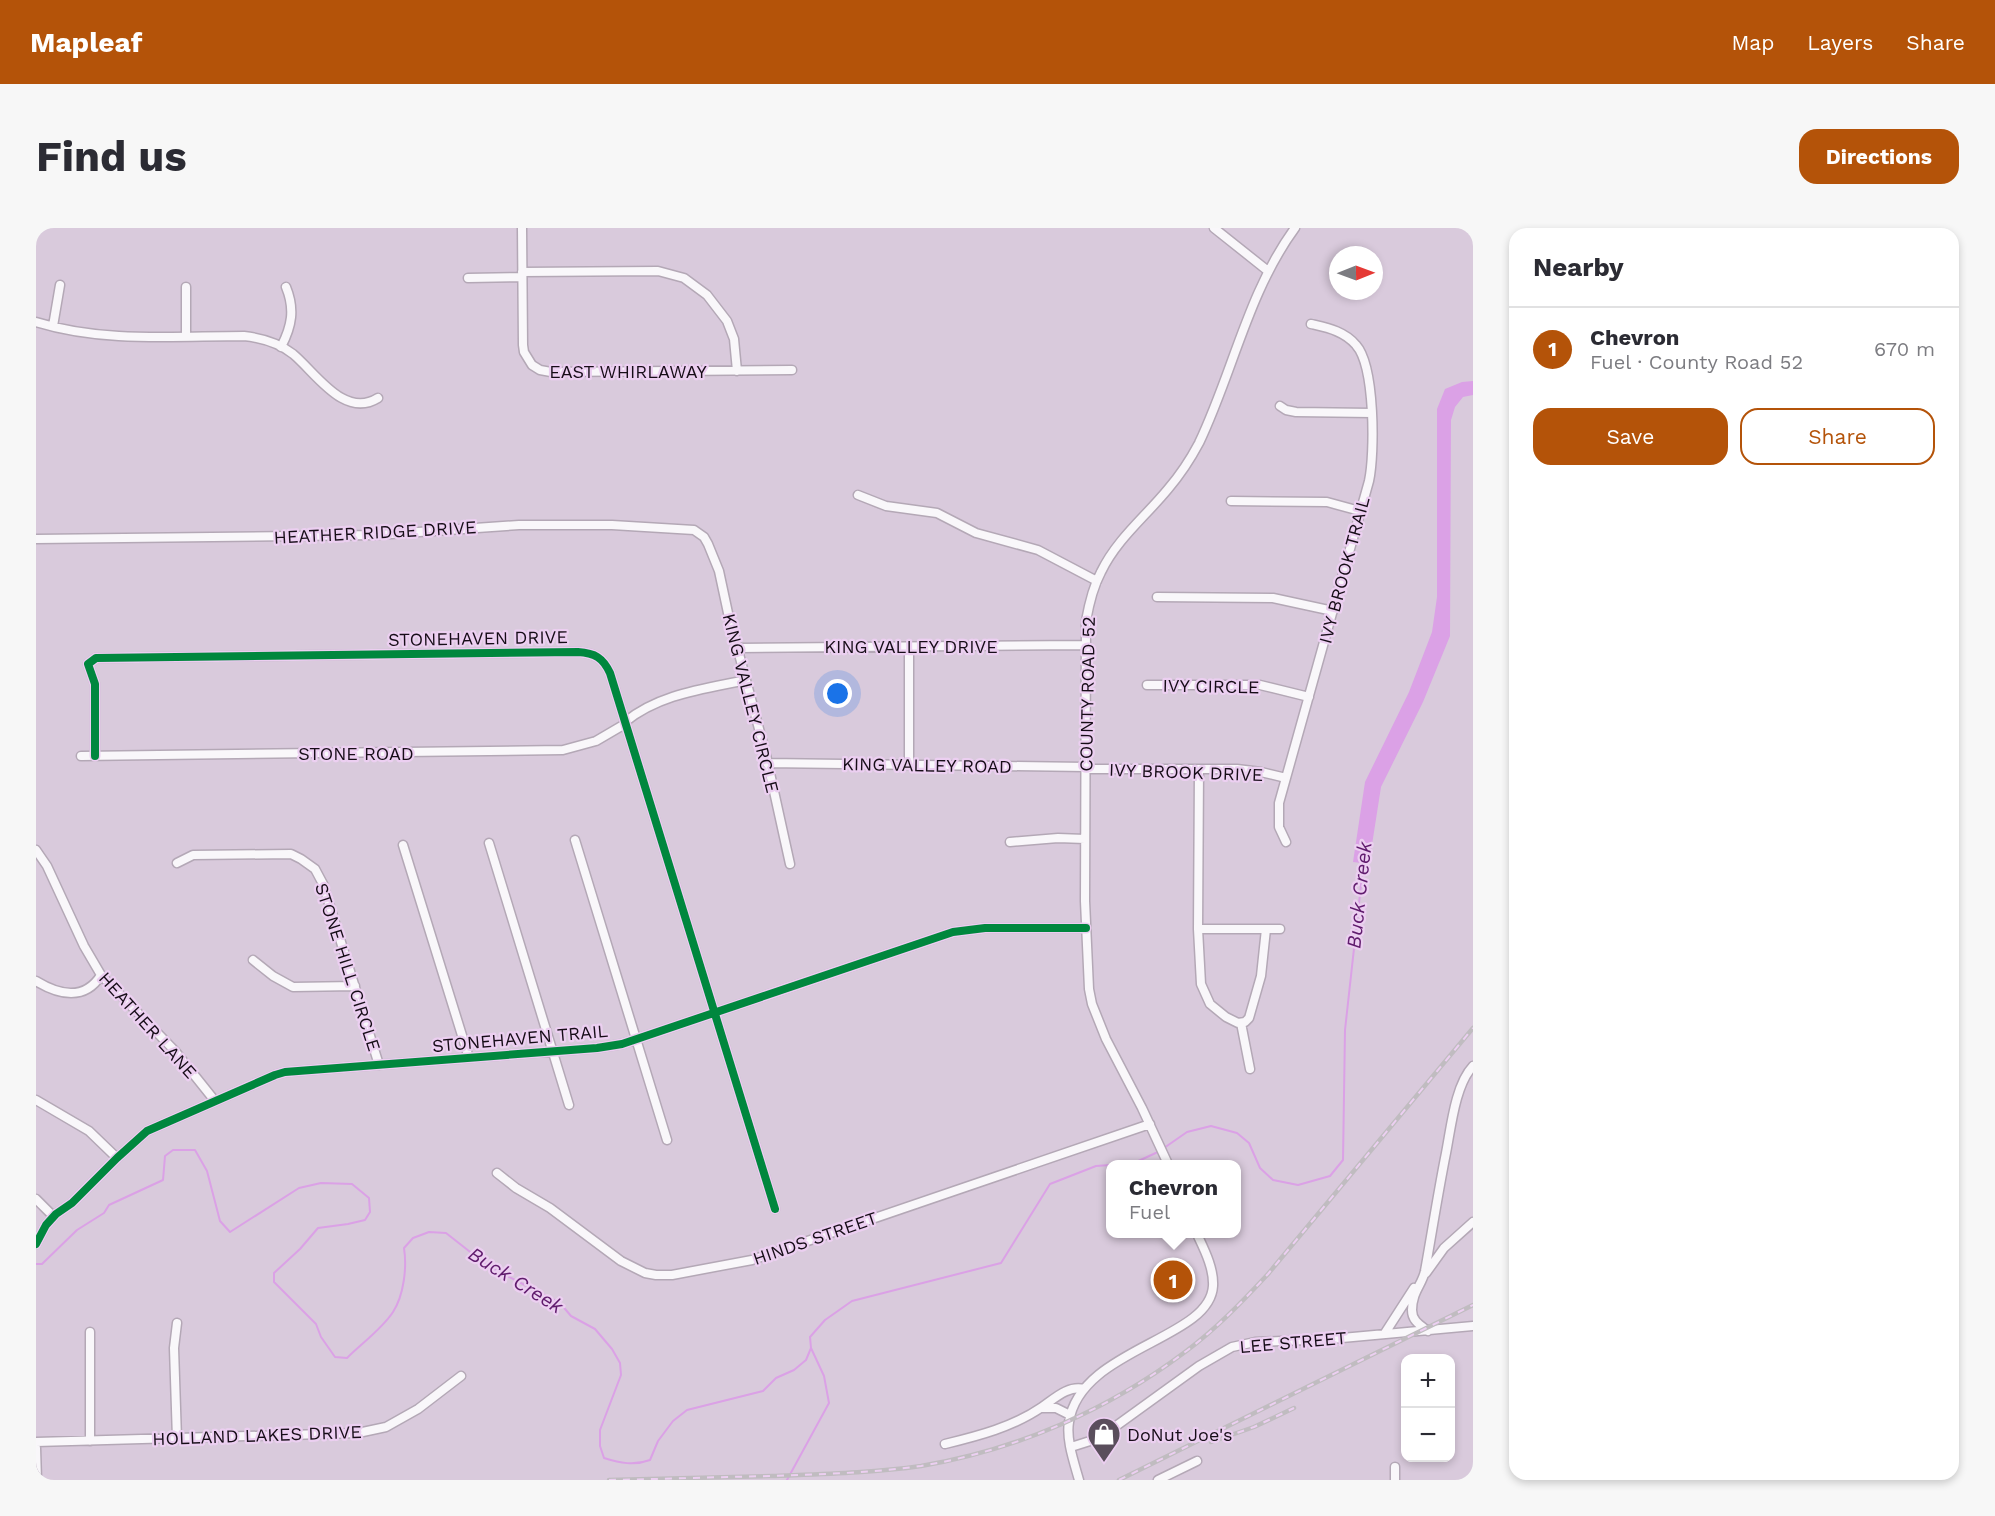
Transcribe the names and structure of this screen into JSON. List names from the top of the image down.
{
  "streets": {
    "street": [
      "EAST WHIRLAWAY",
      "HEATHER RIDGE DRIVE",
      "IVY BROOK TRAIL",
      "STONEHAVEN DRIVE",
      "KING VALLEY DRIVE",
      "IVY CIRCLE",
      "COUNTY ROAD 52",
      "KING VALLEY CIRCLE",
      "STONE ROAD",
      "KING VALLEY ROAD",
      "IVY BROOK DRIVE",
      "STONE HILL CIRCLE",
      "HEATHER LANE",
      "STONEHAVEN TRAIL",
      "HINDS STREET",
      "LEE STREET",
      "HOLLAND LAKES DRIVE"
    ]
  },
  "crossings": [
    ["HEATHER RIDGE DRIVE", "KING VALLEY CIRCLE"],
    ["IVY BROOK TRAIL", "IVY CIRCLE"],
    ["IVY BROOK TRAIL", "IVY BROOK DRIVE"],
    ["STONEHAVEN DRIVE", "STONE ROAD"],
    ["STONEHAVEN DRIVE", "STONEHAVEN TRAIL"],
    ["KING VALLEY DRIVE", "COUNTY ROAD 52"],
    ["KING VALLEY DRIVE", "KING VALLEY CIRCLE"],
    ["COUNTY ROAD 52", "KING VALLEY ROAD"],
    ["COUNTY ROAD 52", "IVY BROOK DRIVE"],
    ["COUNTY ROAD 52", "STONEHAVEN TRAIL"],
    ["COUNTY ROAD 52", "HINDS STREET"],
    ["KING VALLEY CIRCLE", "STONE ROAD"],
    ["KING VALLEY CIRCLE", "KING VALLEY ROAD"],
    ["KING VALLEY ROAD", "IVY BROOK DRIVE"],
    ["STONE HILL CIRCLE", "STONEHAVEN TRAIL"],
    ["HEATHER LANE", "STONEHAVEN TRAIL"]
  ],
  "water": ["Buck Creek"],
  "places": {
    "shop": ["DoNut Joe's"]
  },
  "north": "right",
  "page": {
    "header": "Mapleaf",
    "nav": ["Map", "Layers", "Share"],
    "buttons": [
      "Directions",
      ["Save", "Share"]
    ],
    "title": "Find us",
    "heading": "Nearby",
    "list": [
      {
        "mark": "1",
        "name": "Chevron",
        "note": "Fuel · County Road 52",
        "value": "670 m"
      }
    ],
    "popup": ["Chevron", "Fuel"],
    "pins": "1",
    "map_buttons": ["+", "−"]
  }
}
